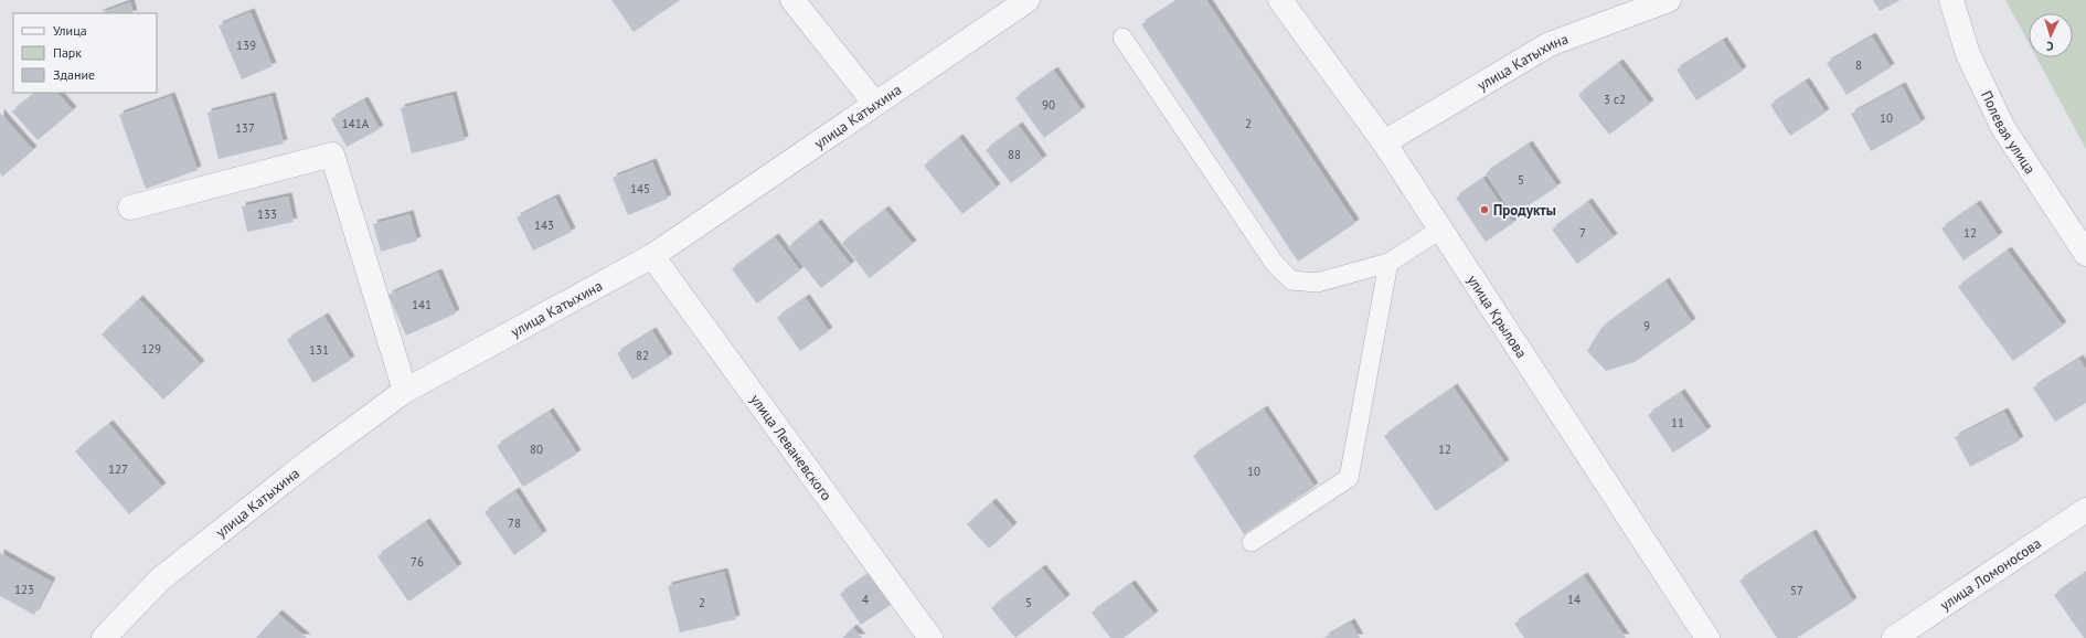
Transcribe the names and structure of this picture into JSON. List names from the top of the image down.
{
  "streets": {
    "street": [
      "улица Катыхина",
      "Полевая улица",
      "улица Крылова",
      "улица Леваневского",
      "улица Ломоносова"
    ]
  },
  "crossings": [
    ["улица Катыхина", "улица Крылова"],
    ["улица Катыхина", "улица Леваневского"]
  ],
  "places": ["Продукты"],
  "house_numbers": [
    "139",
    "8",
    "3 с2",
    "90",
    "10",
    "141А",
    "2",
    "137",
    "88",
    "5",
    "145",
    "133",
    "143",
    "7",
    "12",
    "141",
    "9",
    "129",
    "131",
    "82",
    "11",
    "80",
    "12",
    "127",
    "10",
    "78",
    "76",
    "123",
    "57",
    "4",
    "14",
    "2",
    "5"
  ],
  "legend": ["Улица", "Парк", "Здание"],
  "north": "bottom"
}
